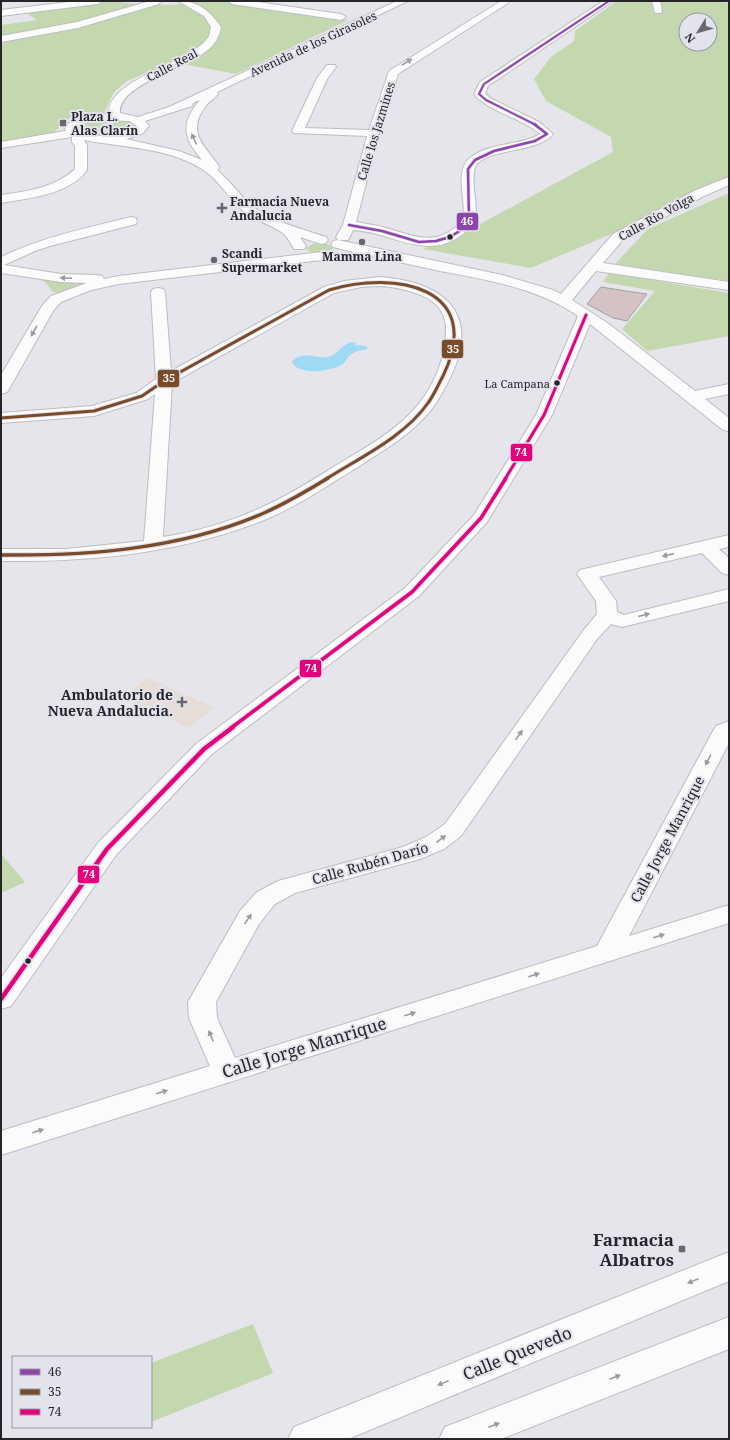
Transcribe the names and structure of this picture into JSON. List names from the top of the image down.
{
  "streets": {
    "street": [
      "Avenida de los Girasoles",
      "Calle Real",
      "Calle los Jazmines",
      "Calle Río Volga",
      "Calle Jorge Manrique",
      "Calle Rubén Darío",
      "Calle Quevedo"
    ]
  },
  "crossings": [
    ["Calle Jorge Manrique", "Calle Rubén Darío"]
  ],
  "one_way": ["Calle los Jazmines"],
  "places": {
    "transit": ["Plaza L. Alas Clarín", "Farmacia Albatros"],
    "health": ["Farmacia Nueva Andalucia", "Ambulatorio de Nueva Andalucia."],
    "other": ["Mamma Lina", "Scandi Supermarket", "La Campana"]
  },
  "lines": ["transit line 46", "transit line 35", "transit line 74"],
  "legend": ["46", "35", "74"],
  "north": "bottom left"
}
